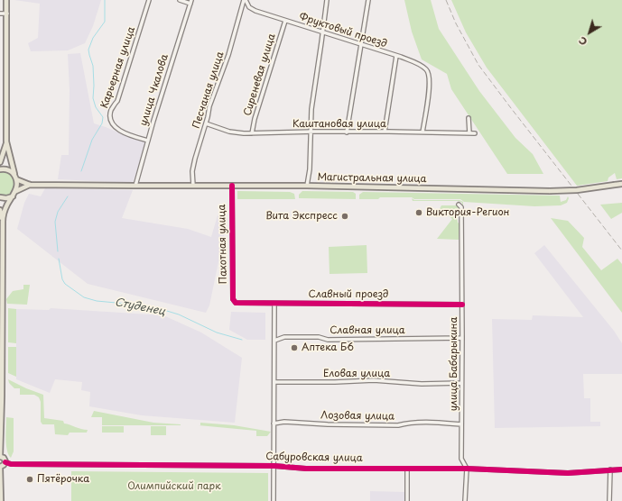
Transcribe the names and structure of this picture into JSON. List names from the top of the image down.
{
  "streets": {
    "main road": ["Магистральная улица"],
    "street": [
      "Фруктовый проезд",
      "Карьерная улица",
      "Сиреневая улица",
      "улица Чкалова",
      "Песчаная улица",
      "Каштановая улица",
      "Пахотная улица",
      "Славный проезд",
      "Славная улица",
      "улица Бабарыкина",
      "Еловая улица",
      "Лозовая улица",
      "Сабуровская улица"
    ]
  },
  "crossings": [
    ["Фруктовый проезд", "Сиреневая улица"],
    ["Фруктовый проезд", "Песчаная улица"],
    ["Фруктовый проезд", "Каштановая улица"],
    ["Карьерная улица", "улица Чкалова"],
    ["Сиреневая улица", "Каштановая улица"],
    ["улица Чкалова", "Магистральная улица"],
    ["Песчаная улица", "Каштановая улица"],
    ["Песчаная улица", "Магистральная улица"],
    ["Магистральная улица", "Пахотная улица"],
    ["Пахотная улица", "Славный проезд"],
    ["Славный проезд", "улица Бабарыкина"],
    ["Славная улица", "улица Бабарыкина"],
    ["улица Бабарыкина", "Еловая улица"],
    ["улица Бабарыкина", "Лозовая улица"],
    ["улица Бабарыкина", "Сабуровская улица"]
  ],
  "water": ["Студенец"],
  "parks": ["Олимпийский парк"],
  "places": [
    "Виктория-Регион",
    "Вита Экспресс",
    "Аптека Б6",
    "Пятёрочка"
  ],
  "north": "bottom left"
}
